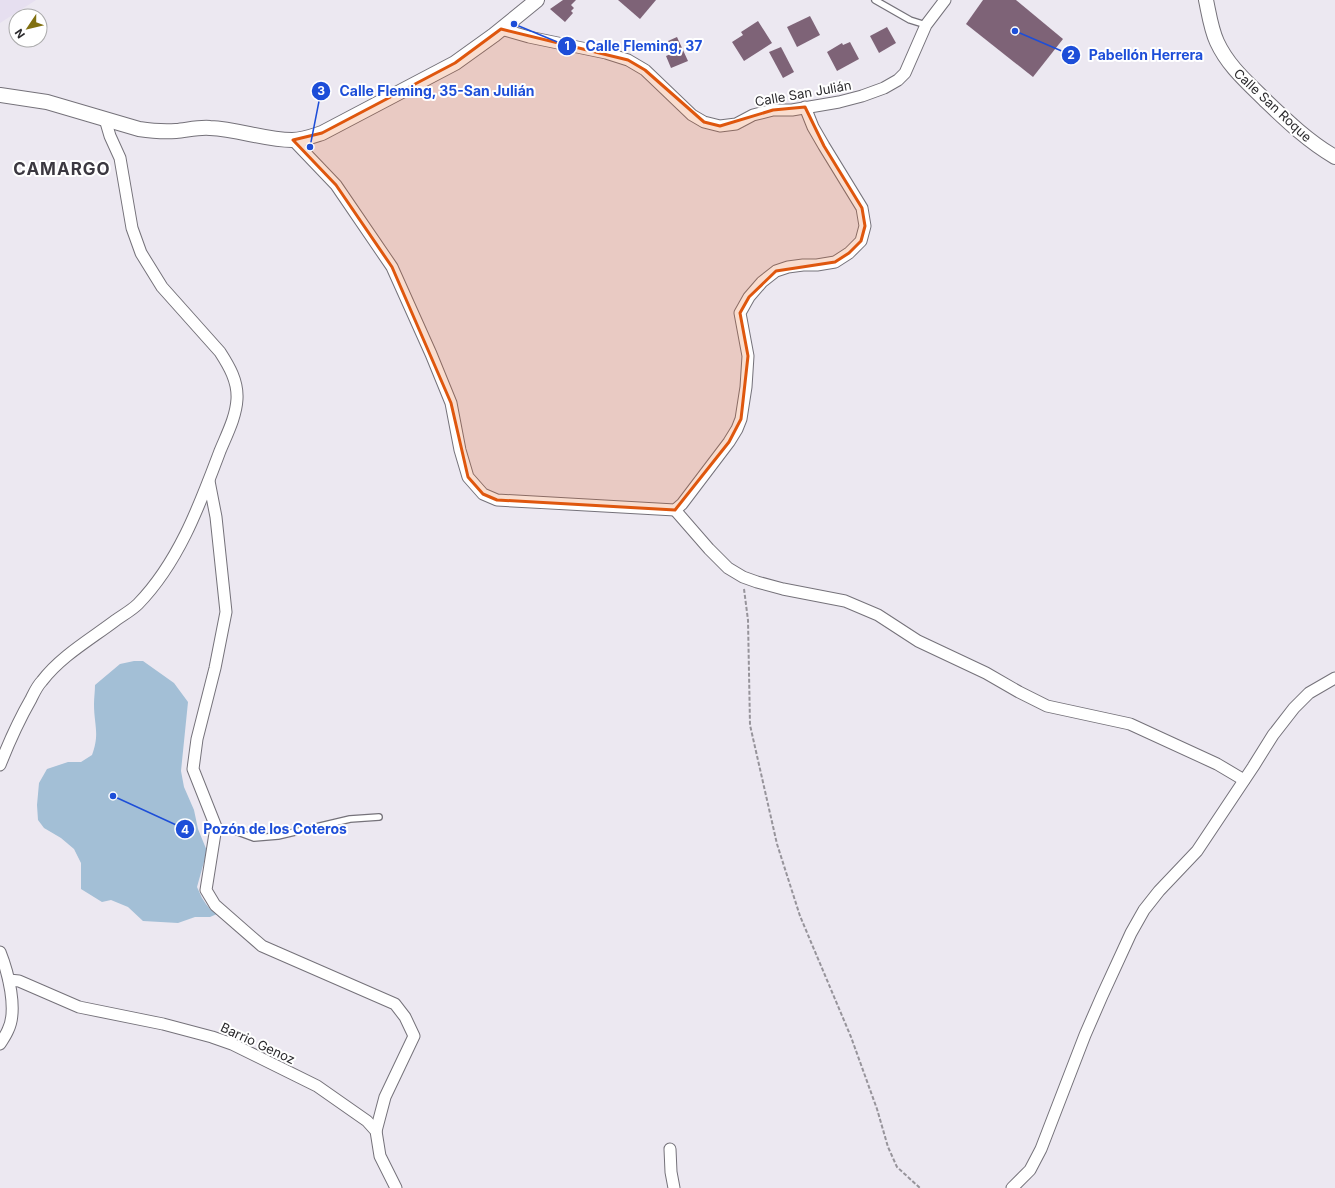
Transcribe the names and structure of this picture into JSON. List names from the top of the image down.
{
  "streets": {
    "street": ["Calle San Julián", "Calle San Roque", "Barrio Genoz"]
  },
  "districts": ["CAMARGO"],
  "places": [
    "Calle Fleming, 37",
    "Pabellón Herrera",
    "Calle Fleming, 35-San Julián",
    "Pozón de los Coteros"
  ],
  "north": "bottom left"
}
